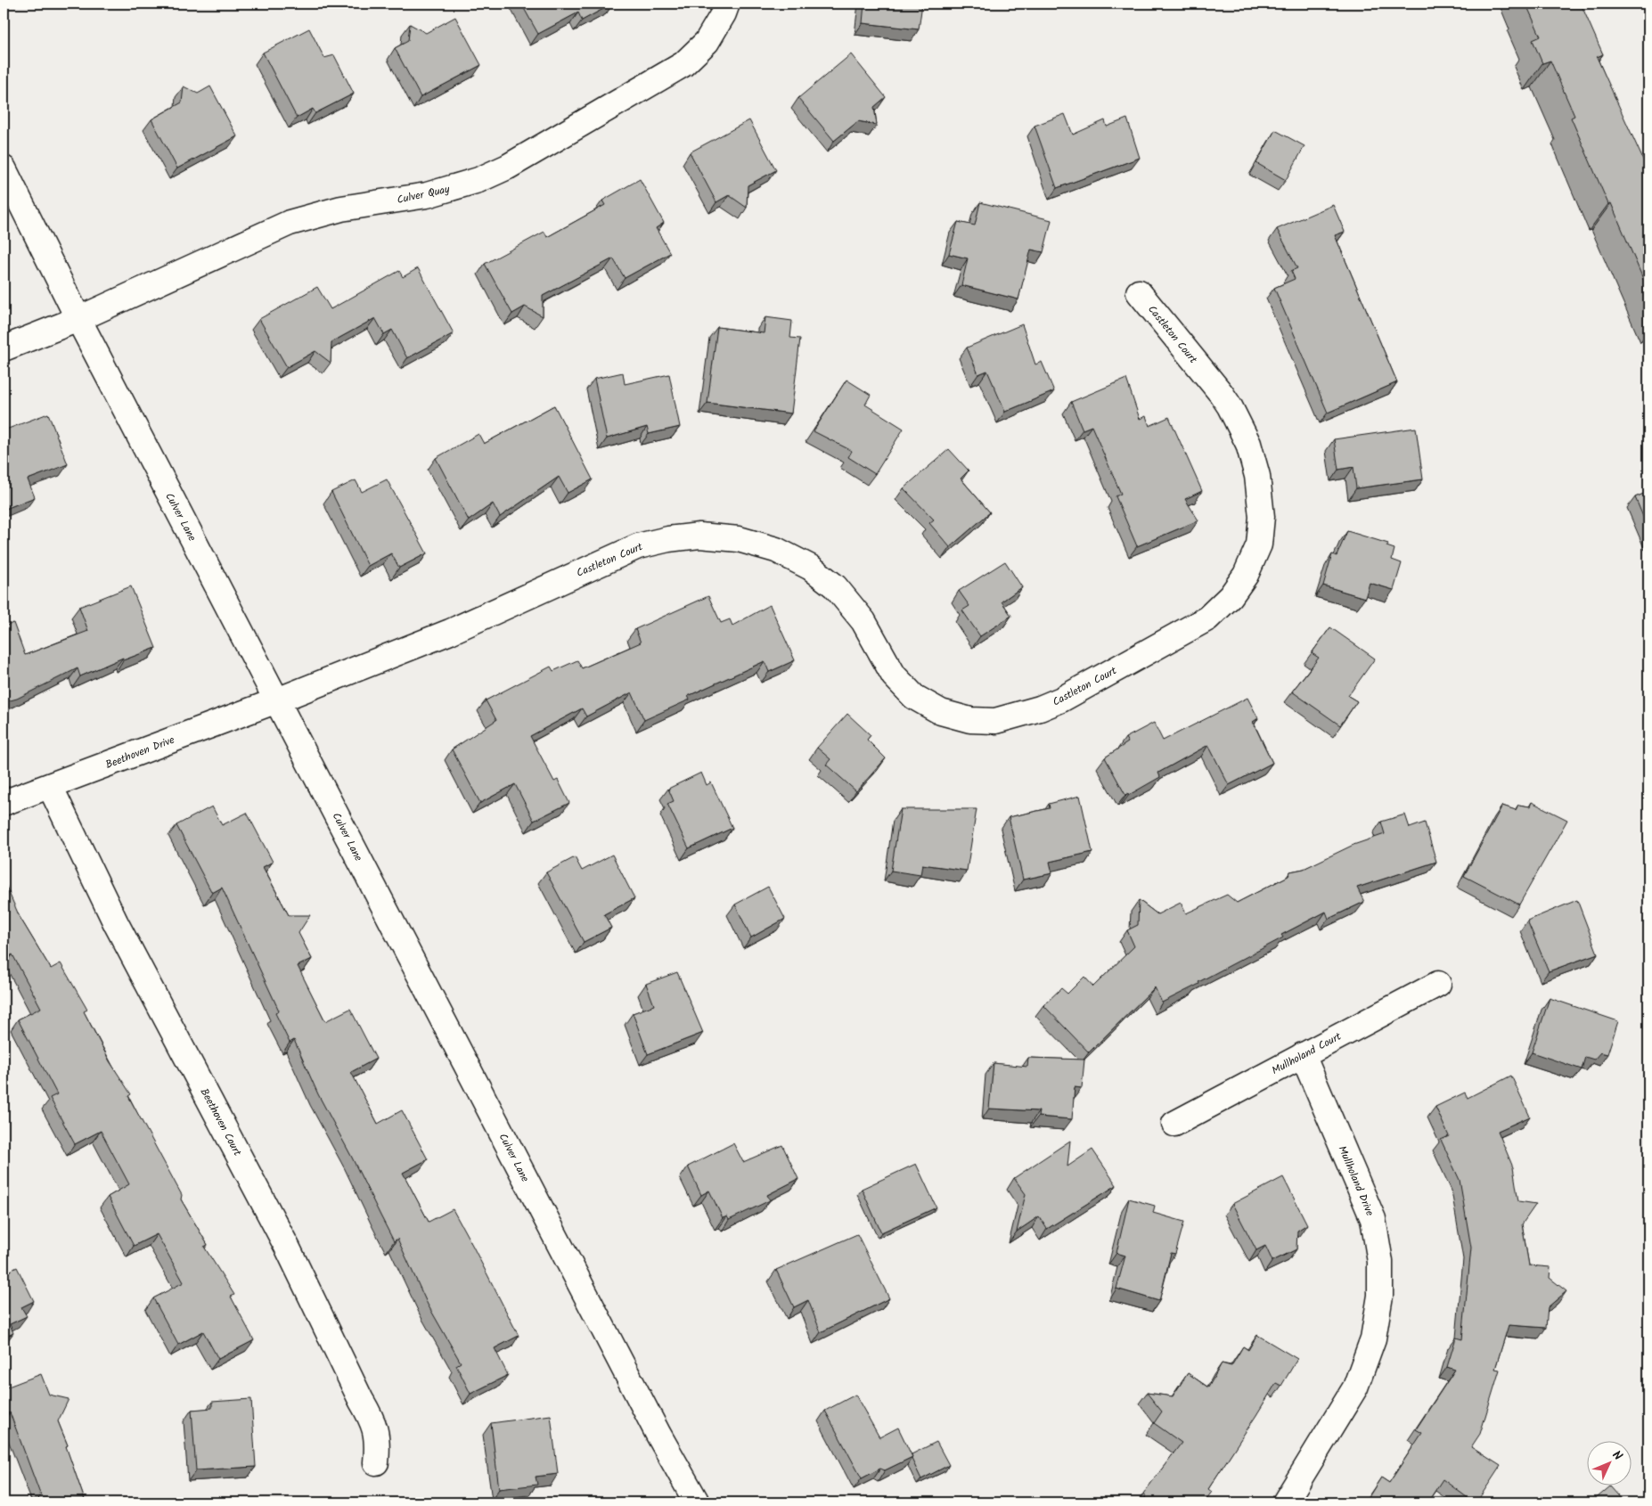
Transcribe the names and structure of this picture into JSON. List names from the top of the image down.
{
  "streets": {
    "street": [
      "Culver Quay",
      "Castleton Court",
      "Culver Lane",
      "Beethoven Drive",
      "Mullholand Court",
      "Beethoven Court",
      "Mullholand Drive"
    ]
  },
  "crossings": [
    ["Culver Quay", "Culver Lane"],
    ["Castleton Court", "Culver Lane"],
    ["Castleton Court", "Beethoven Drive"],
    ["Culver Lane", "Beethoven Drive"],
    ["Beethoven Drive", "Beethoven Court"],
    ["Mullholand Court", "Mullholand Drive"]
  ],
  "north": "top right"
}
